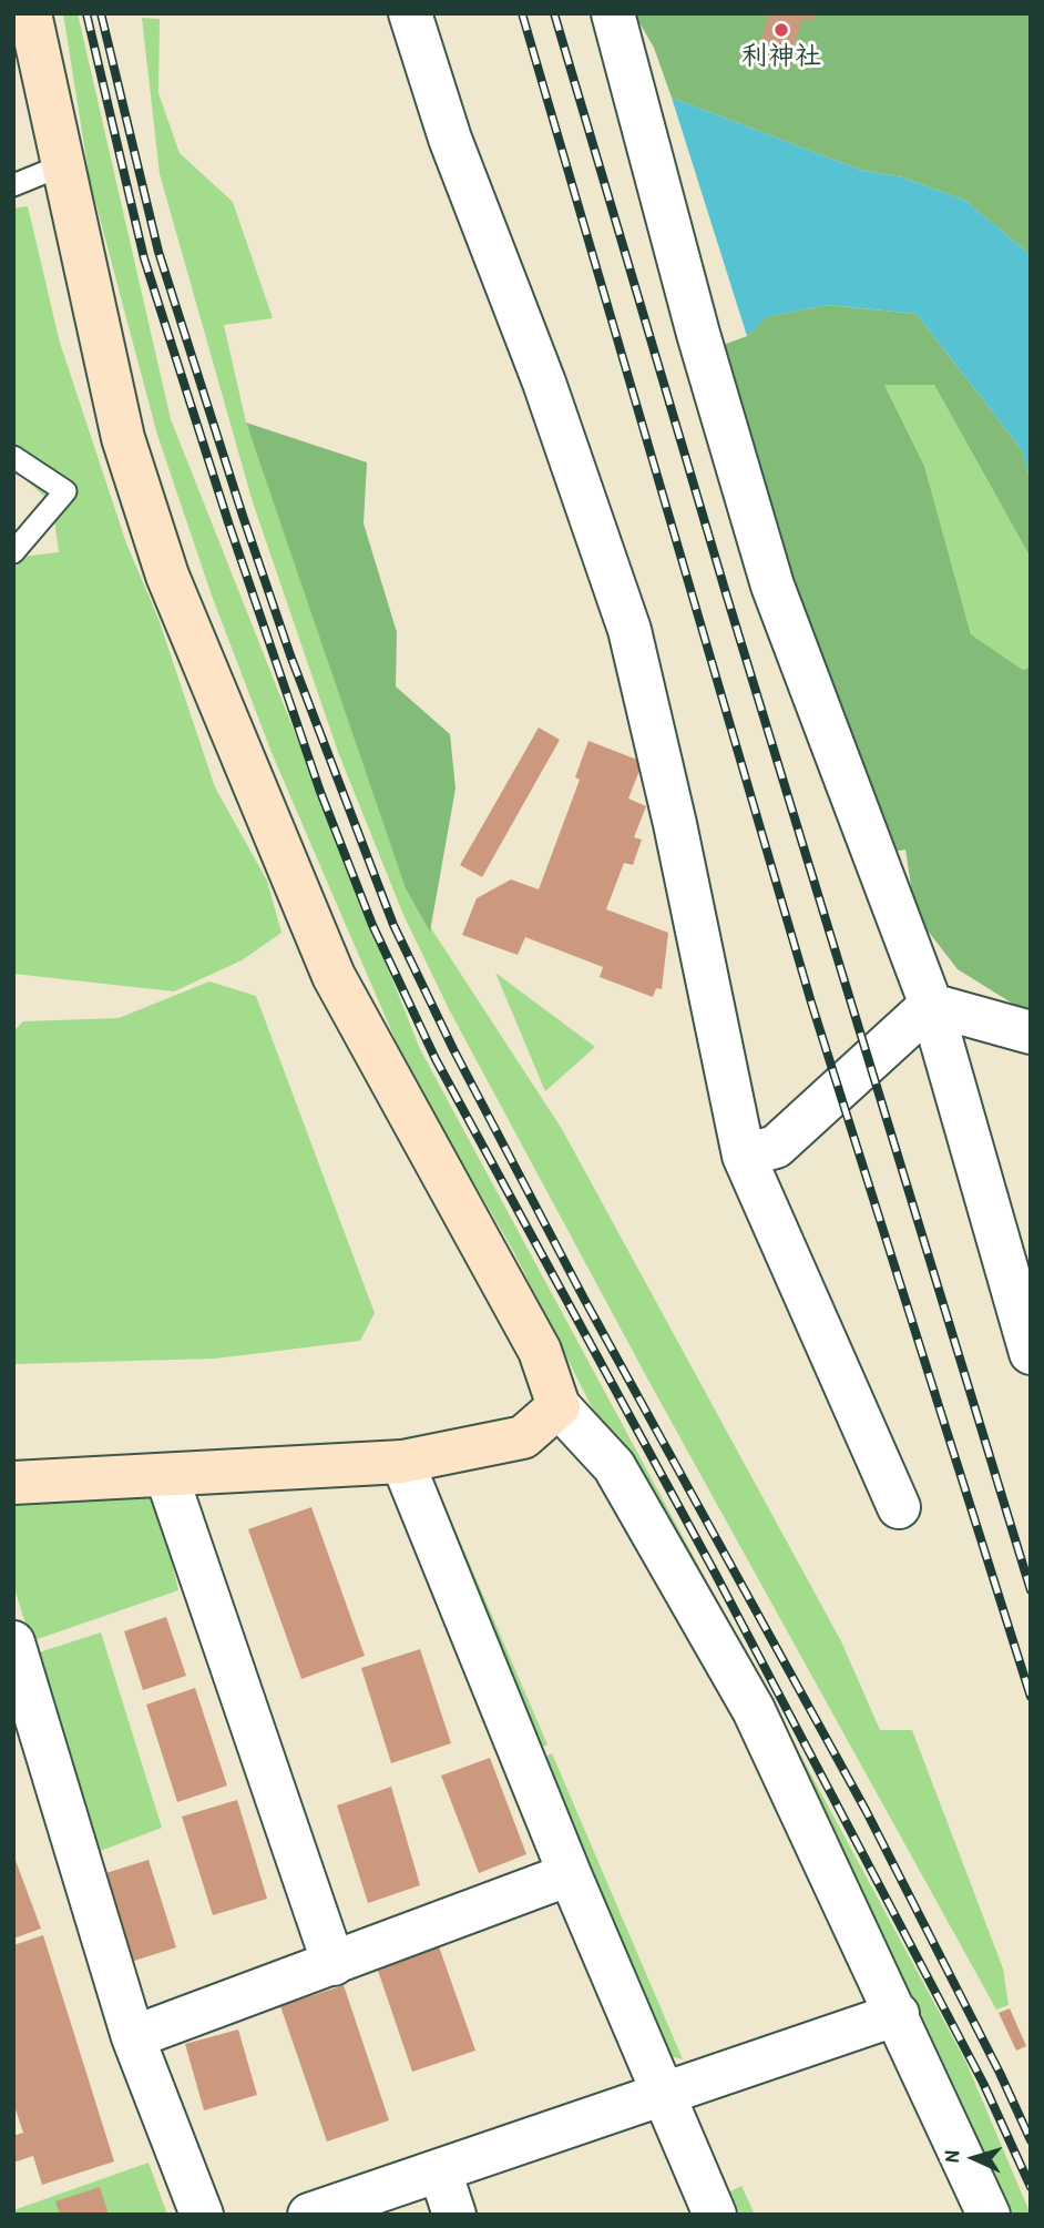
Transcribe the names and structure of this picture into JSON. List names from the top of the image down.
{
  "places": ["利神社"],
  "north": "left"
}
